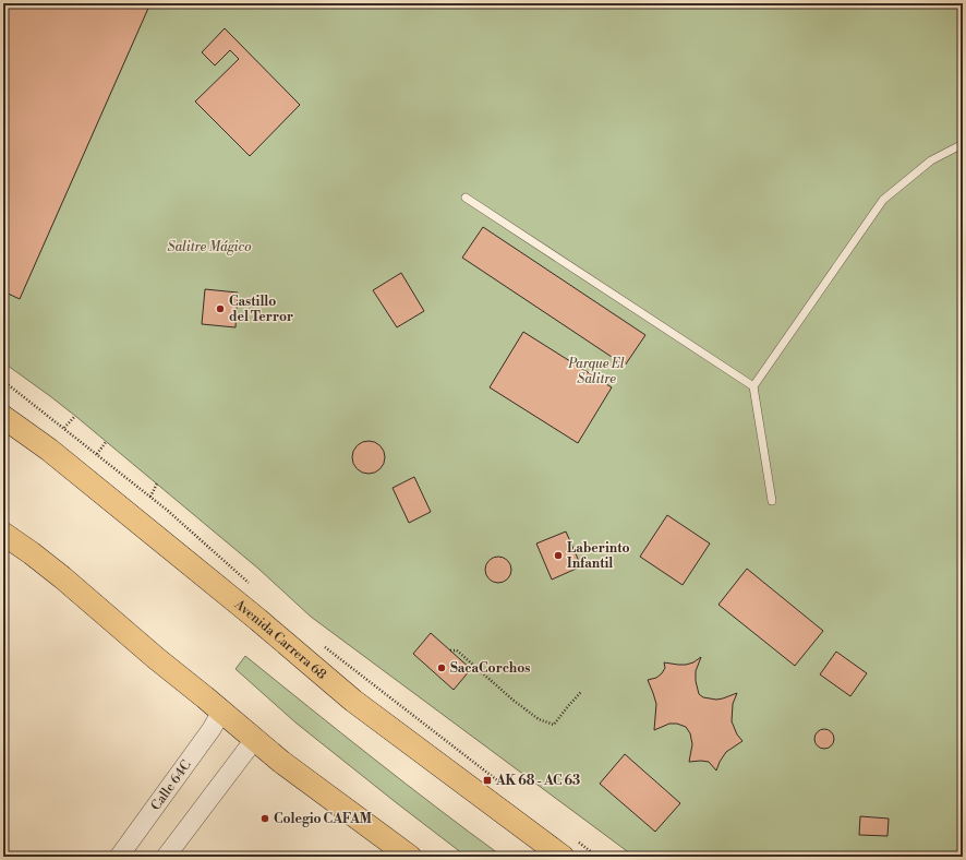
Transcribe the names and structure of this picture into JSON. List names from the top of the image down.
{
  "streets": {
    "main road": ["Avenida Carrera 68"],
    "street": ["Calle 64C"]
  },
  "parks": ["Salitre Mágico", "Parque El Salitre"],
  "places": {
    "other": [
      "Castillo del Terror",
      "Laberinto Infantil",
      "SacaCorchos",
      "Colegio CAFAM"
    ],
    "transit": ["AK 68 - AC 63"]
  }
}
